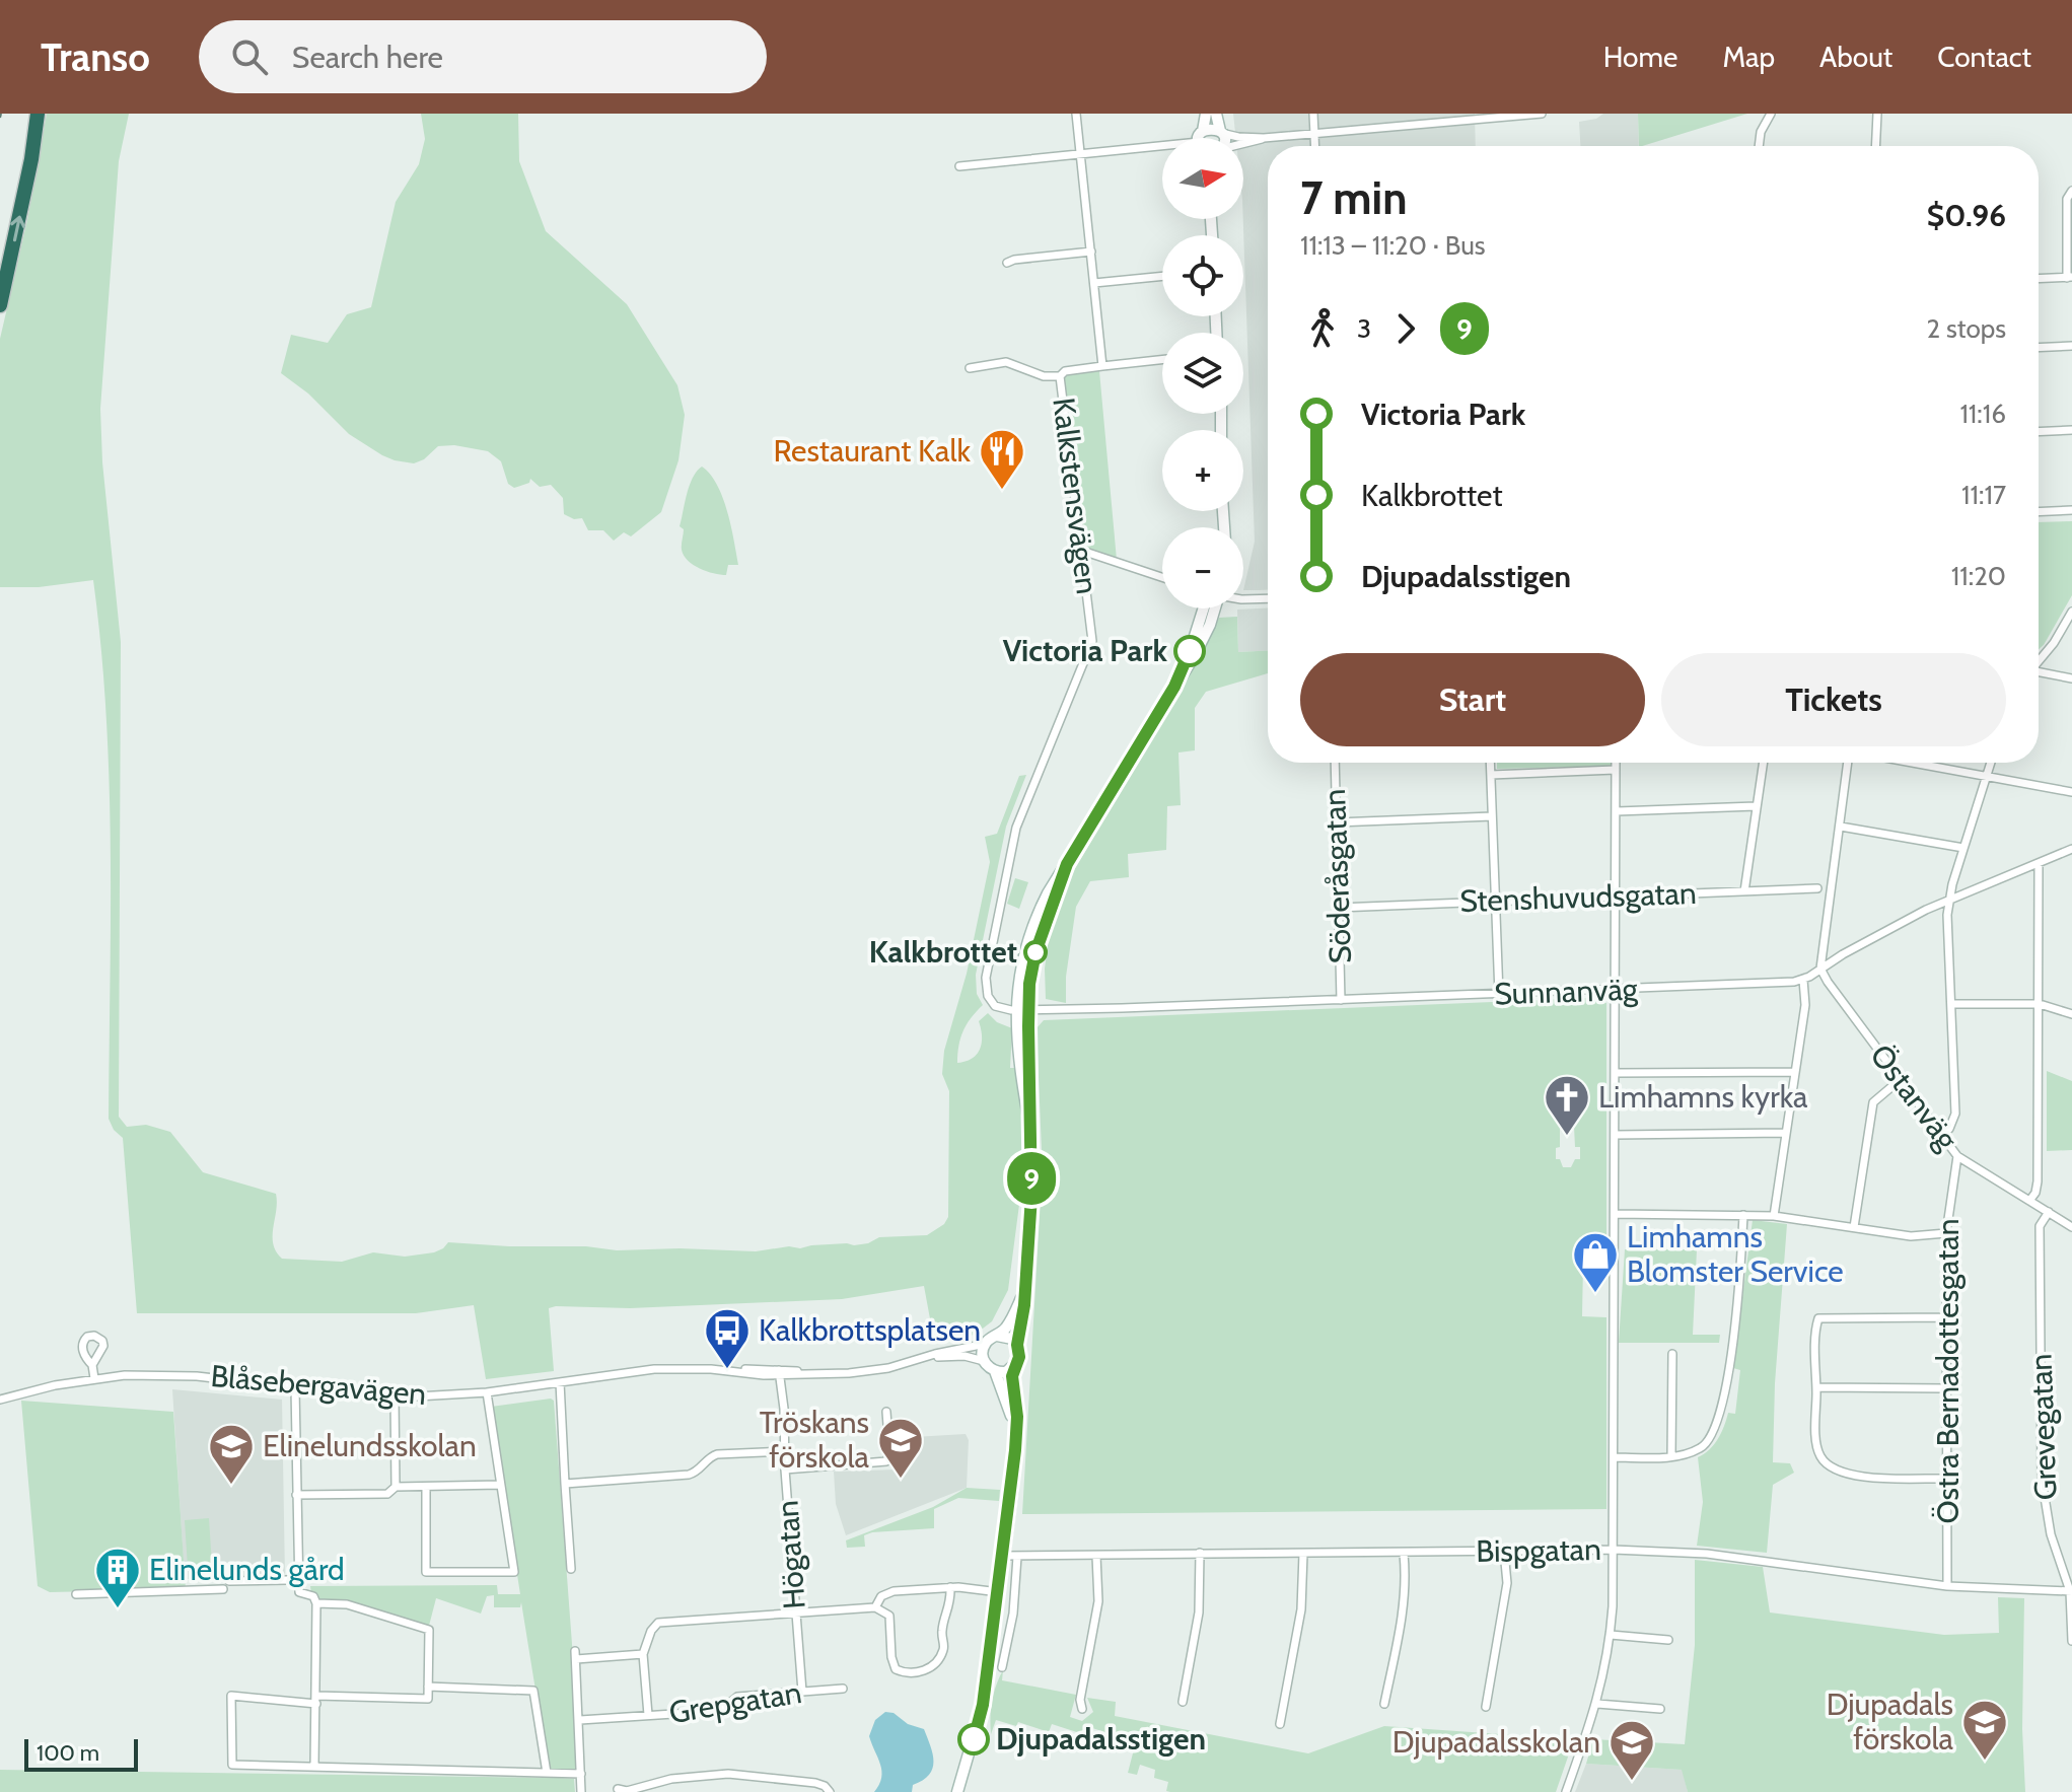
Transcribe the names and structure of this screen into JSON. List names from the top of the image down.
{
  "streets": {
    "street": [
      "Kalkstensvägen",
      "Söderåsgatan",
      "Stenshuvudsgatan",
      "Sunnanväg",
      "Östanväg",
      "Östra Bernadottesgatan",
      "Blåsebergavägen",
      "Grevegatan",
      "Bispgatan",
      "Högatan",
      "Grepgatan"
    ]
  },
  "crossings": [
    ["Kalkstensvägen", "Sunnanväg"],
    ["Söderåsgatan", "Stenshuvudsgatan"],
    ["Söderåsgatan", "Sunnanväg"],
    ["Sunnanväg", "Östanväg"],
    ["Östanväg", "Östra Bernadottesgatan"],
    ["Östanväg", "Grevegatan"],
    ["Östra Bernadottesgatan", "Bispgatan"],
    ["Blåsebergavägen", "Högatan"],
    ["Grevegatan", "Bispgatan"],
    ["Högatan", "Grepgatan"]
  ],
  "places": {
    "restaurant": ["Restaurant Kalk"],
    "other": ["Victoria Park", "Kalkbrottet", "Djupadalsstigen"],
    "church": ["Limhamns kyrka"],
    "shop": ["Limhamns Blomster Service"],
    "bus stop": ["Kalkbrottsplatsen"],
    "school or university": [
      "Tröskans förskola",
      "Elinelundsskolan",
      "Djupadals förskola",
      "Djupadalsskolan"
    ],
    "building": ["Elinelunds gård"]
  },
  "lines": ["bus line 9"],
  "scale_bar": "100 m",
  "north": "right",
  "page": {
    "header": "Transo",
    "search": "Search here",
    "nav": [
      "Home",
      "Map",
      "About",
      "Contact"
    ],
    "on_map": "9",
    "map_buttons": ["+", "−"],
    "heading": ["7 min", "11:13 – 11:20 · Bus", "$0.96"],
    "legs": ["3", "9", "2 stops"],
    "list": [
      {
        "name": "Victoria Park",
        "value": "11:16"
      },
      {
        "name": "Kalkbrottet",
        "value": "11:17"
      },
      {
        "name": "Djupadalsstigen",
        "value": "11:20"
      }
    ],
    "buttons": ["Start", "Tickets"],
    "scale": "100 m"
  }
}
